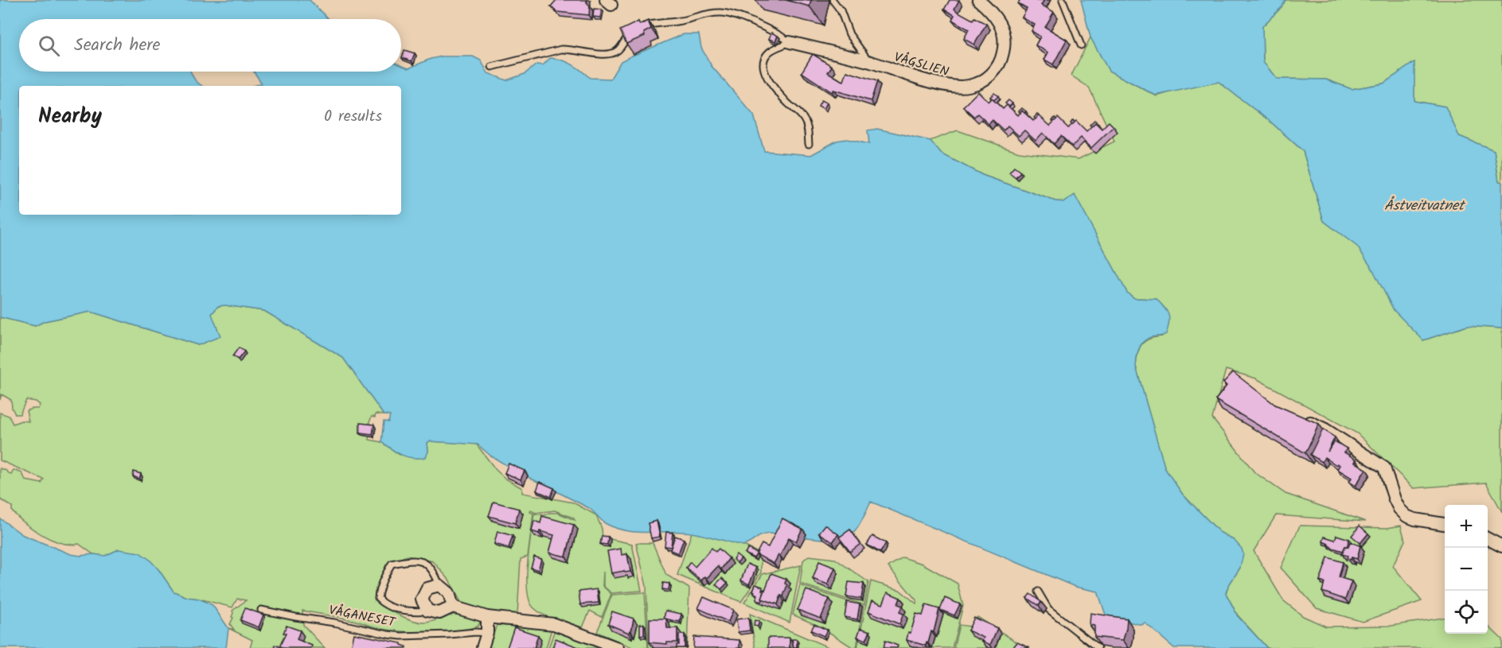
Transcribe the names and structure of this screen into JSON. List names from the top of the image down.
{
  "streets": {
    "street": ["VÅGSLIEN"],
    "lane": ["VÅGANESET"]
  },
  "water": ["Åstveitvatnet"],
  "page": {
    "search": "Search here",
    "heading": ["Nearby", "0 results"],
    "map_buttons": ["+", "−"]
  }
}
